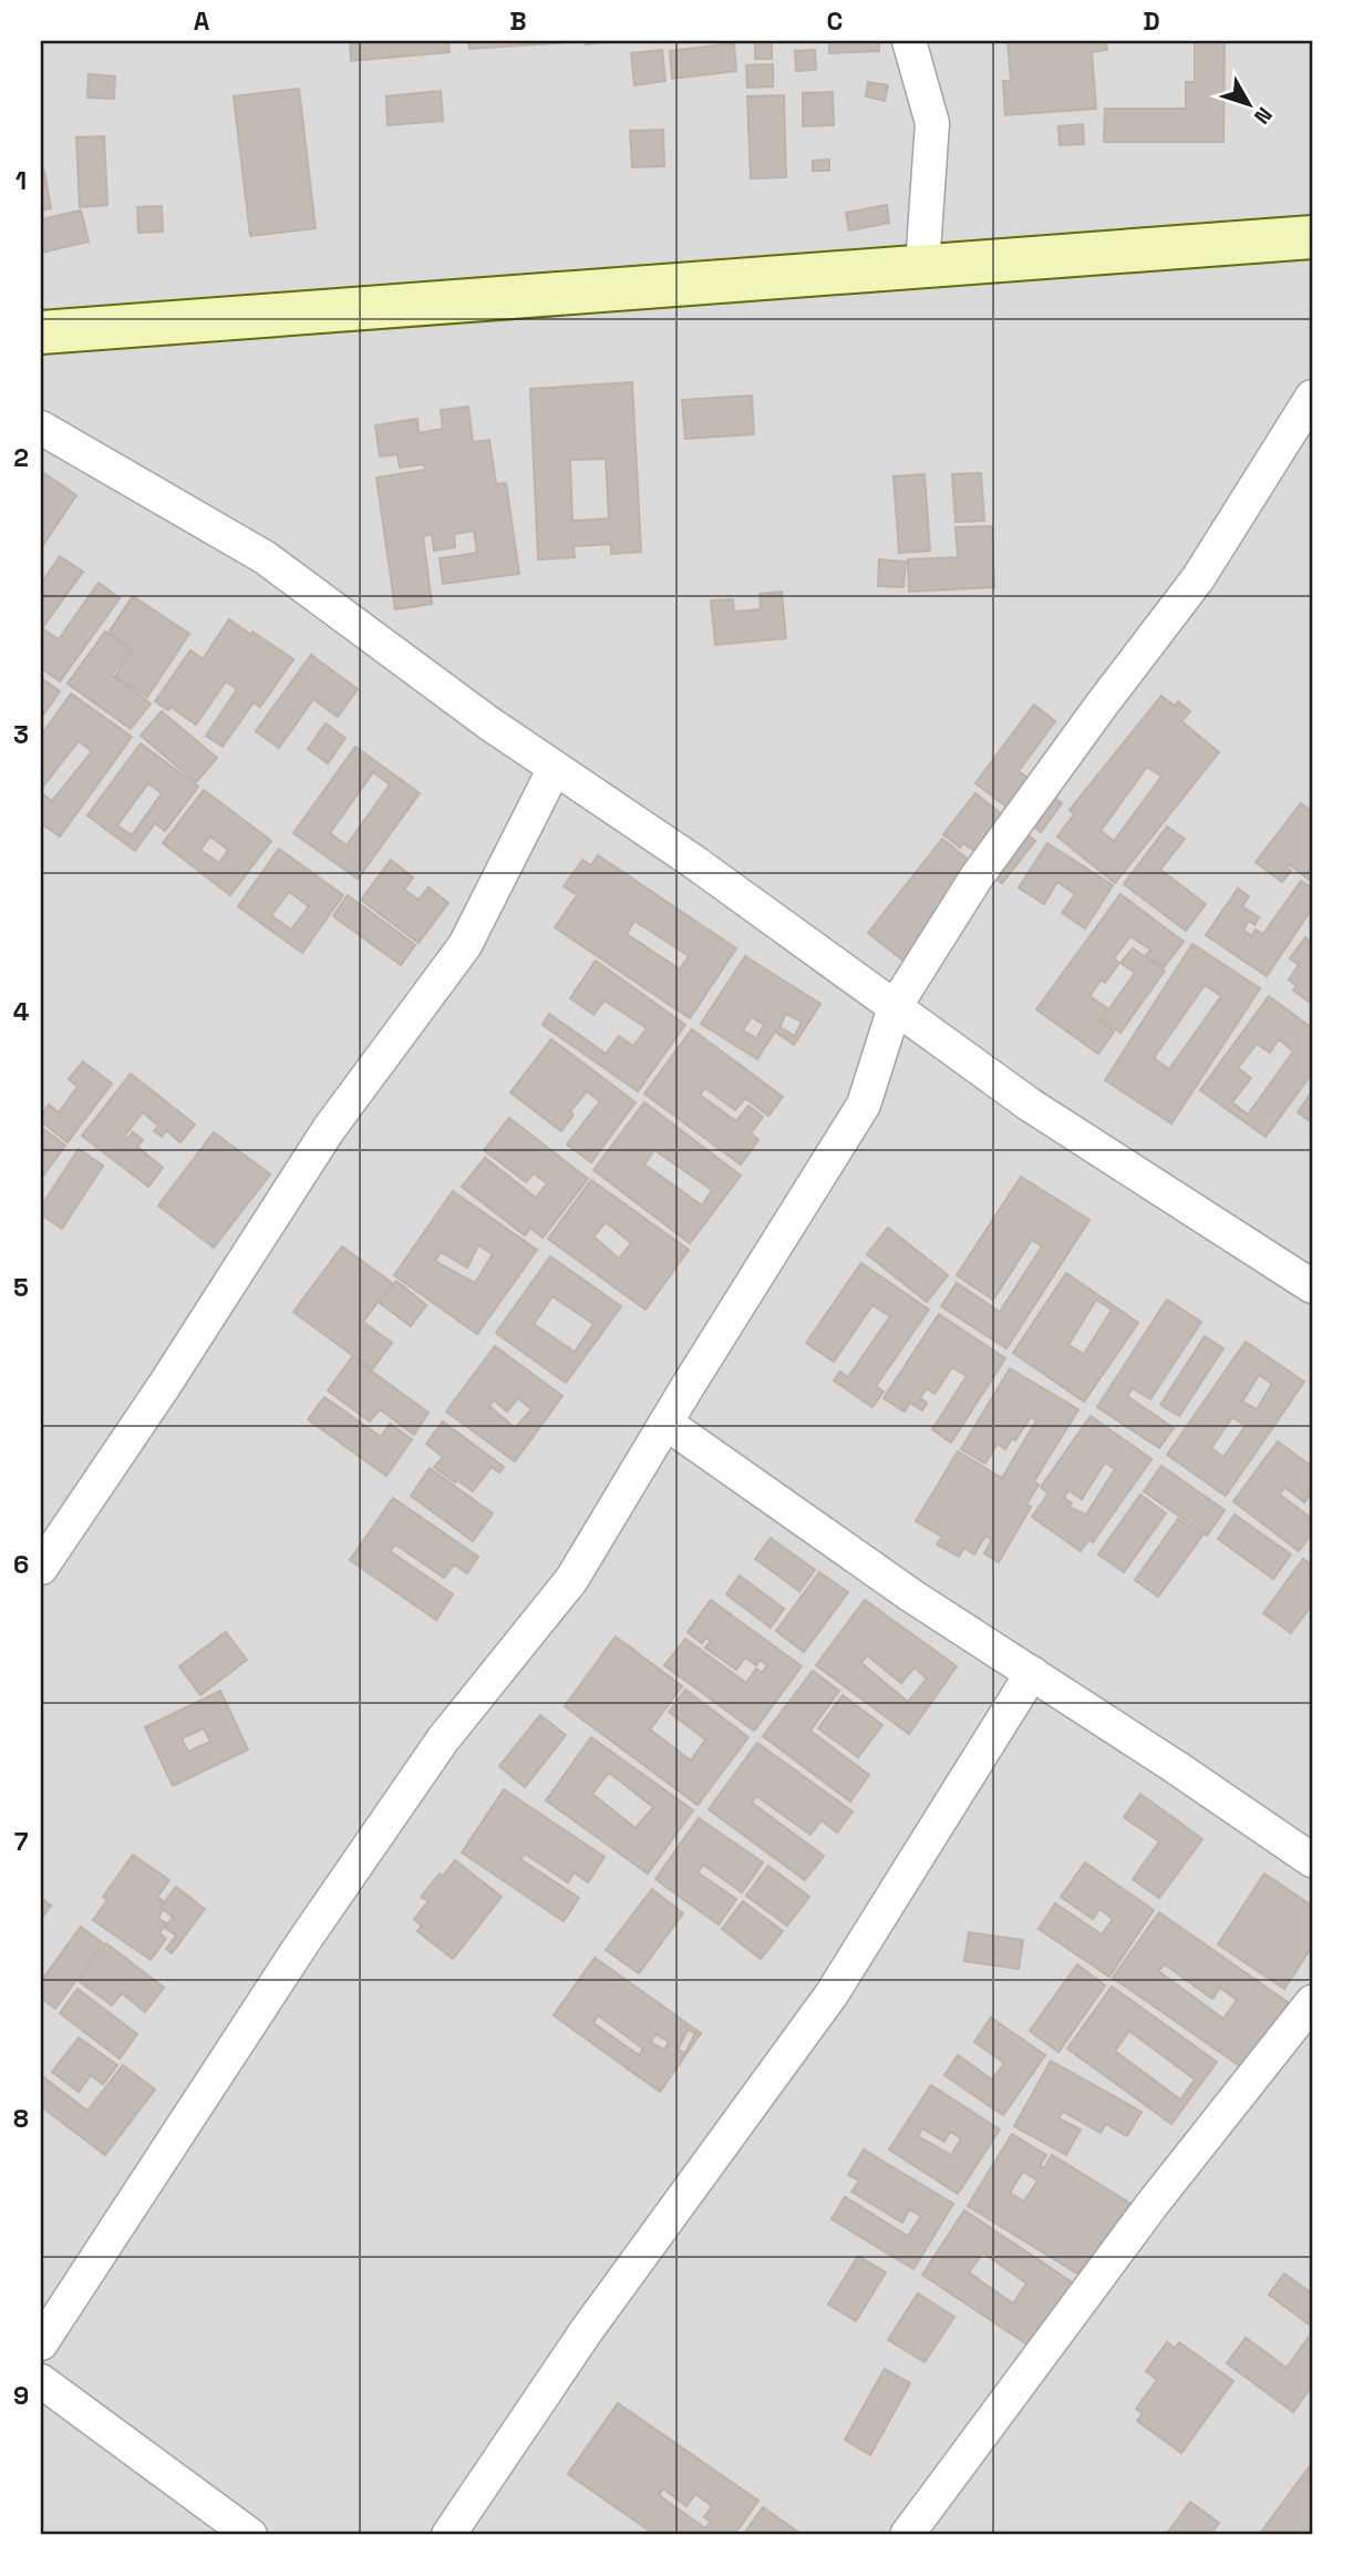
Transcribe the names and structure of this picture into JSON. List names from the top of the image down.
{
  "north": "bottom right",
  "grid": {
    "columns": [
      "A",
      "B",
      "C",
      "D"
    ],
    "rows": [
      "1",
      "2",
      "3",
      "4",
      "5",
      "6",
      "7",
      "8",
      "9"
    ]
  }
}
